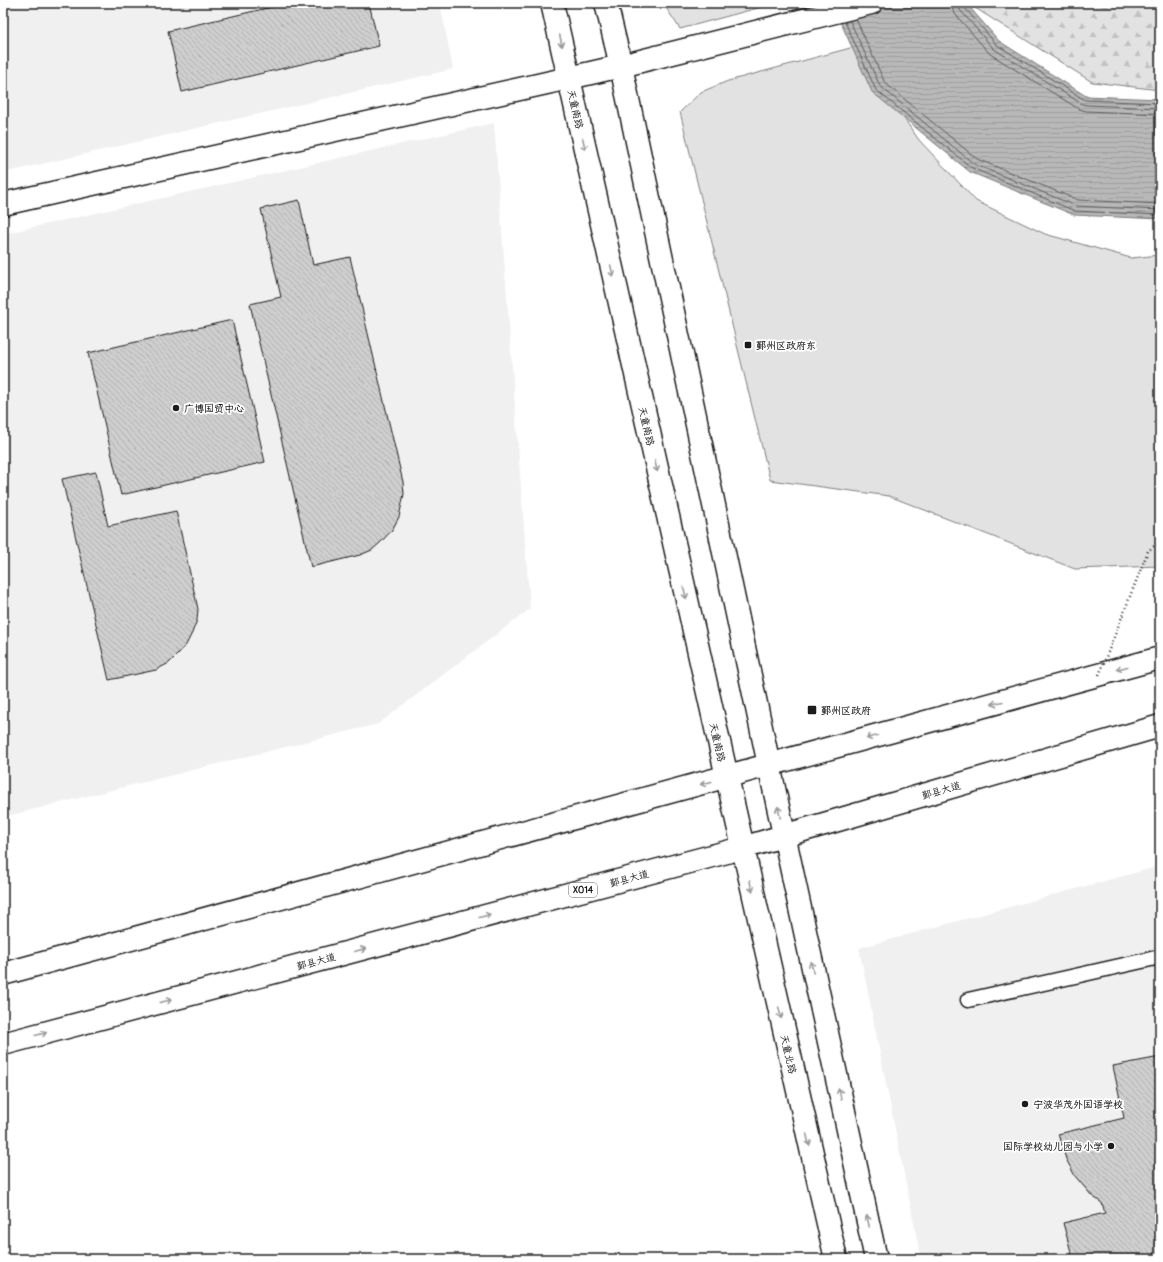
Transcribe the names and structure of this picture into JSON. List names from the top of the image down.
{
  "streets": {
    "main road": [
      "天童南路",
      "鄞县大道",
      "X014",
      "天童北路"
    ]
  },
  "crossings": [
    ["天童南路", "鄞县大道"],
    ["天童南路", "天童北路"],
    ["鄞县大道", "天童北路"]
  ],
  "places": {
    "transit": ["鄞州区政府东", "鄞州区政府"],
    "other": ["广博国贸中心", "宁波华茂外国语学校", "国际学校幼儿园与小学"]
  }
}
